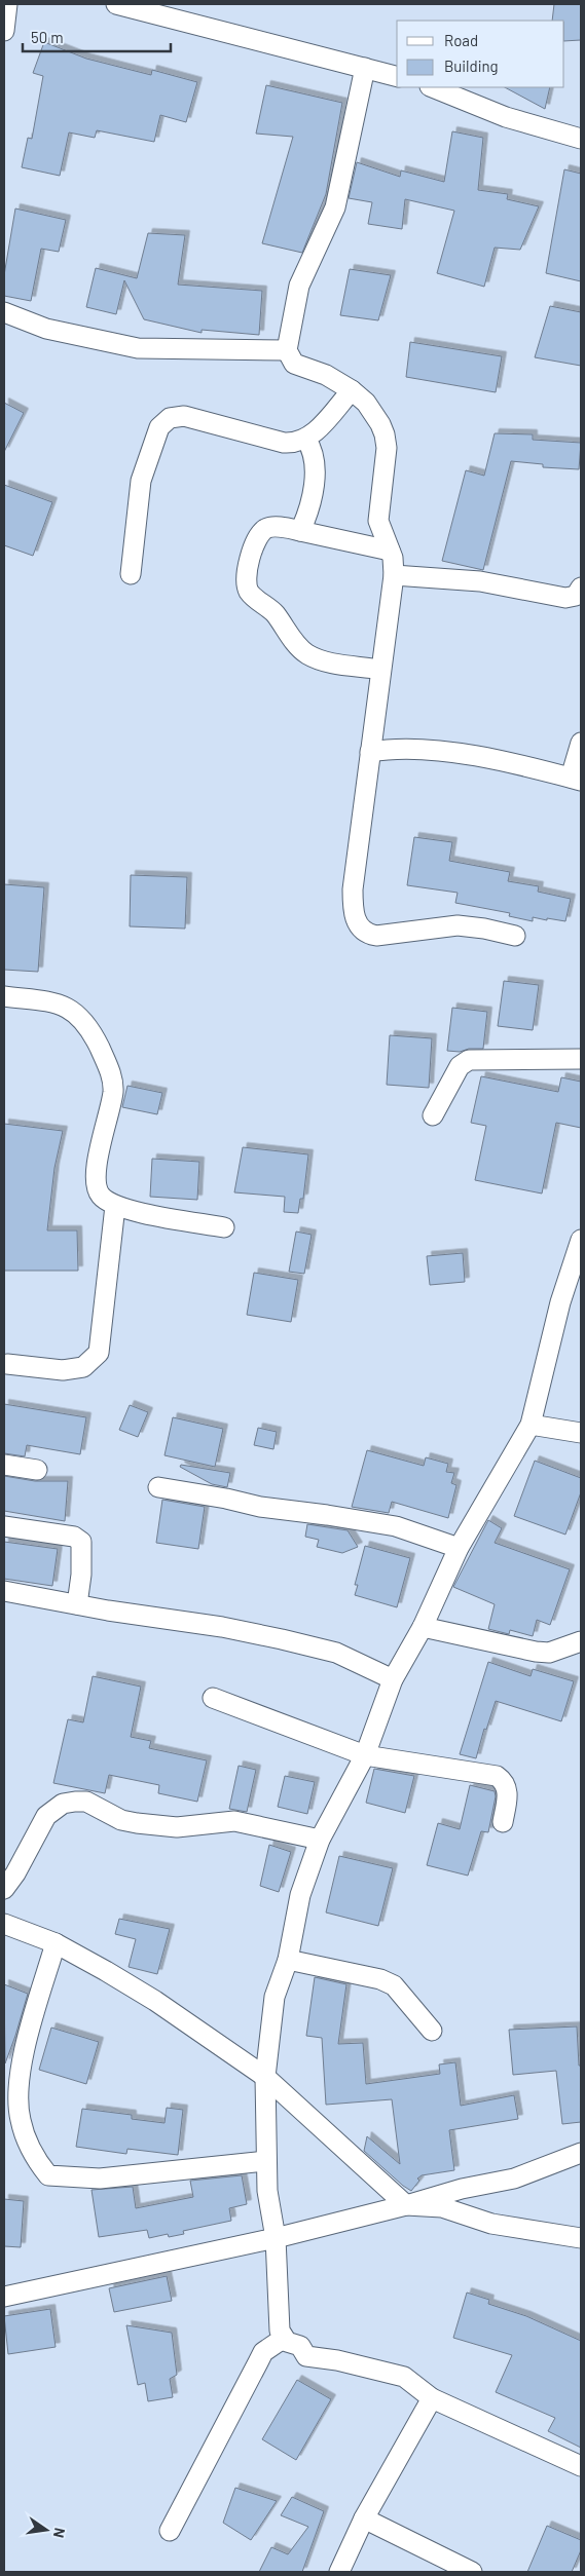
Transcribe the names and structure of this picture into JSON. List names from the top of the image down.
{
  "legend": ["Road", "Building"],
  "scale_bar": "50 m",
  "north": "right"
}
